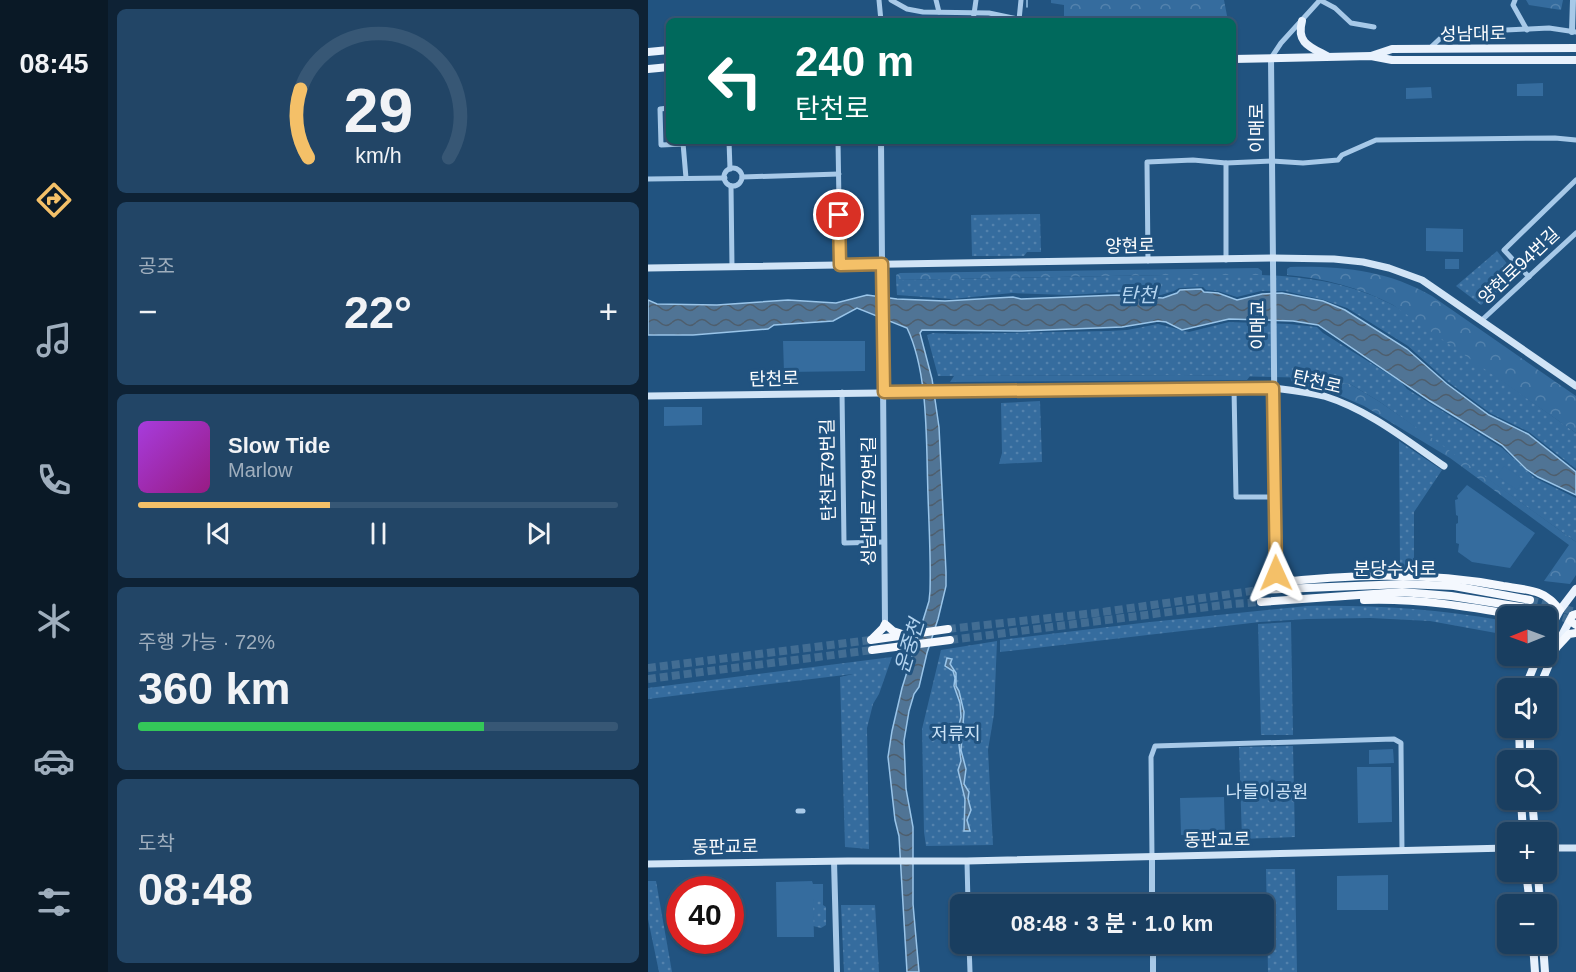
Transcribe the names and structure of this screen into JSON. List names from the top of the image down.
{
  "streets": {
    "highway": ["분당수서로"],
    "main road": [
      "성남대로",
      "양현로",
      "탄천로",
      "동판교로"
    ],
    "street": [
      "이매로",
      "양현로94번길",
      "이매교",
      "탄천로79번길",
      "성남대로779번길"
    ]
  },
  "crossings": [
    ["성남대로", "이매로"],
    ["이매로", "양현로"],
    ["이매로", "이매교"],
    ["양현로", "양현로94번길"],
    ["양현로", "성남대로779번길"],
    ["이매교", "탄천로"],
    ["탄천로", "탄천로79번길"],
    ["탄천로", "성남대로779번길"],
    ["탄천로79번길", "성남대로779번길"]
  ],
  "water": ["탄천", "운중천"],
  "parks": ["저류지", "나들이공원"],
  "north": "left",
  "page": {
    "tabs": "08:45",
    "turn": ["240 m", "탄천로"],
    "tile": [
      "공조",
      ["주행 가능 · 72%", "360 km"],
      ["도착", "08:48"]
    ],
    "heat": ["−", "22°", "+"],
    "song": ["Slow Tide", "Marlow"],
    "map_buttons": ["+", "−"],
    "limit": "40",
    "trip": "08:48 · 3 분 · 1.0 km",
    "gauge": ["29", "km/h"]
  }
}
